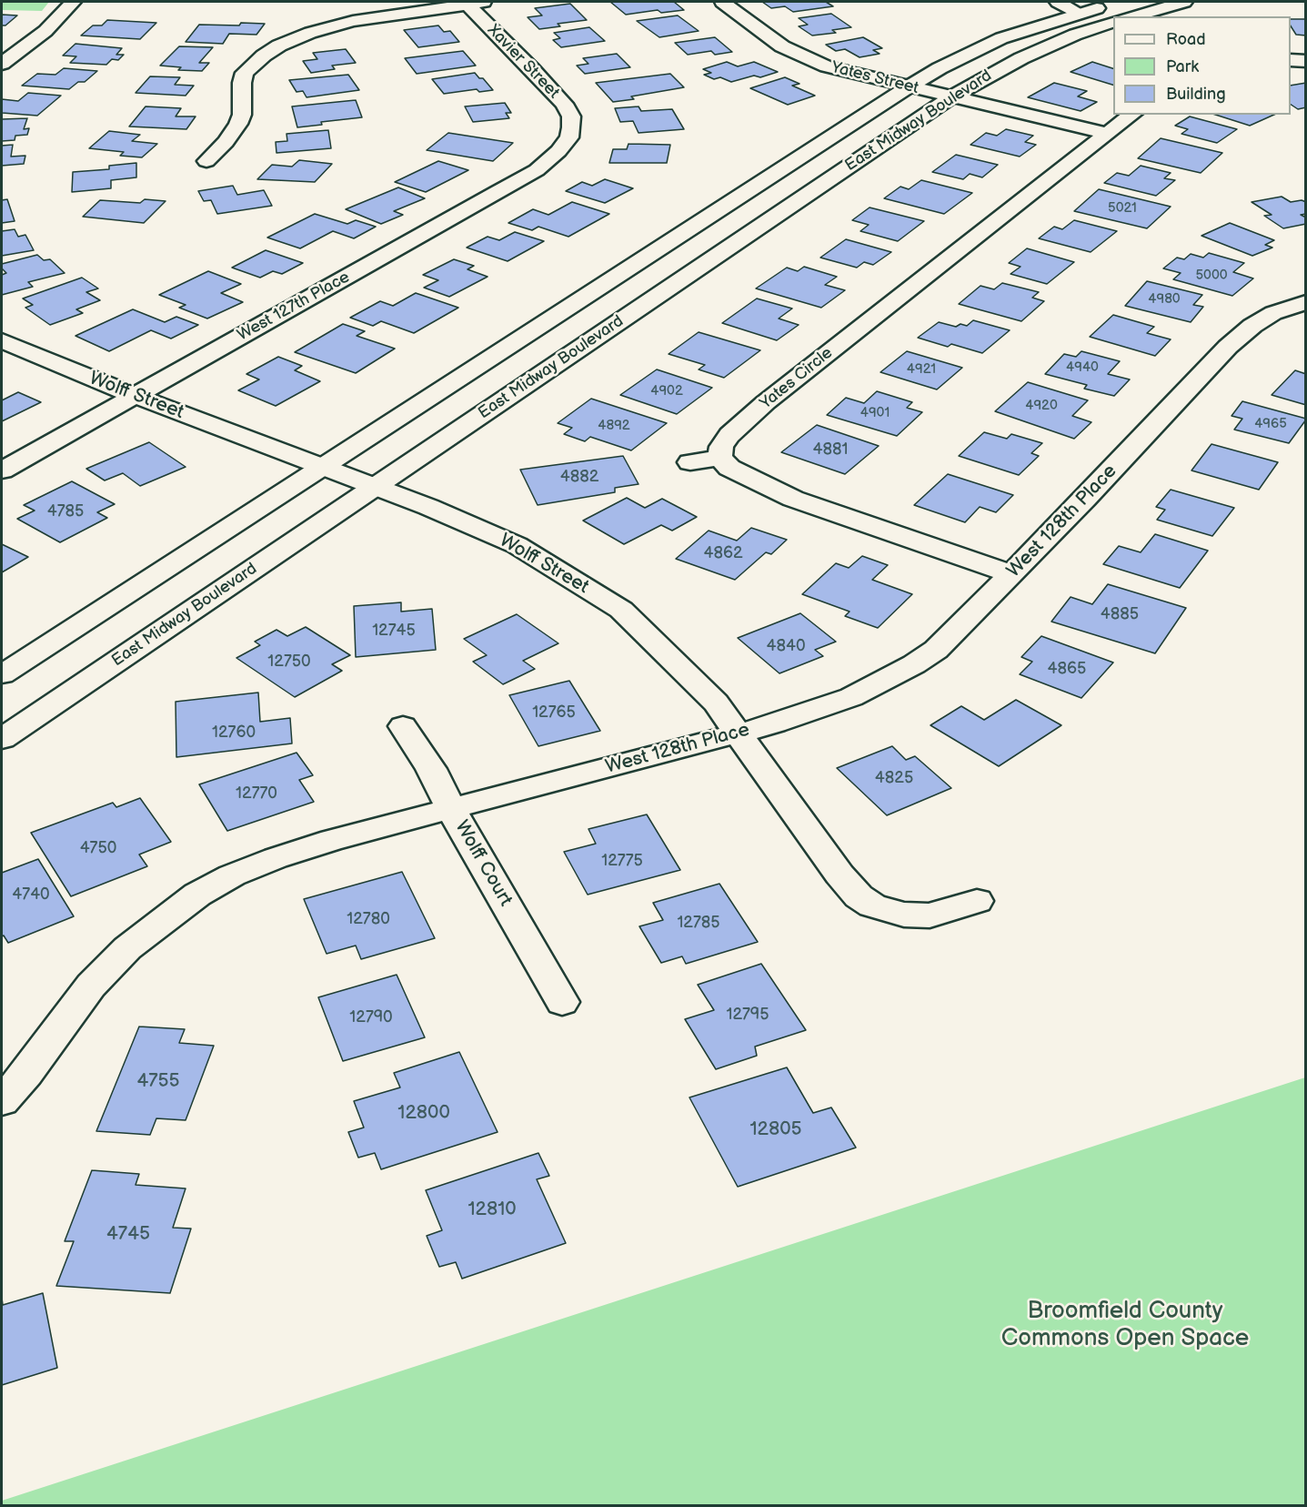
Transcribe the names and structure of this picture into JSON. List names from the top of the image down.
{
  "streets": {
    "street": [
      "Xavier Street",
      "Yates Street",
      "East Midway Boulevard",
      "West 127th Place",
      "Yates Circle",
      "Wolff Street",
      "West 128th Place",
      "Wolff Court"
    ]
  },
  "crossings": [
    ["Xavier Street", "West 127th Place"],
    ["Yates Street", "East Midway Boulevard"],
    ["Yates Street", "Yates Circle"],
    ["East Midway Boulevard", "Wolff Street"],
    ["West 127th Place", "Wolff Street"],
    ["Wolff Street", "West 128th Place"],
    ["West 128th Place", "Wolff Court"]
  ],
  "parks": ["Broomfield County Commons Open Space"],
  "house_numbers": [
    "5021",
    "5000",
    "4980",
    "4940",
    "4921",
    "4902",
    "4920",
    "4901",
    "4965",
    "4892",
    "4881",
    "4882",
    "4785",
    "4862",
    "4885",
    "12745",
    "4840",
    "12750",
    "4865",
    "12765",
    "12760",
    "4825",
    "12770",
    "4750",
    "12775",
    "4740",
    "12780",
    "12785",
    "12795",
    "12790",
    "4755",
    "12800",
    "12805",
    "12810",
    "4745"
  ],
  "legend": ["Road", "Park", "Building"]
}
